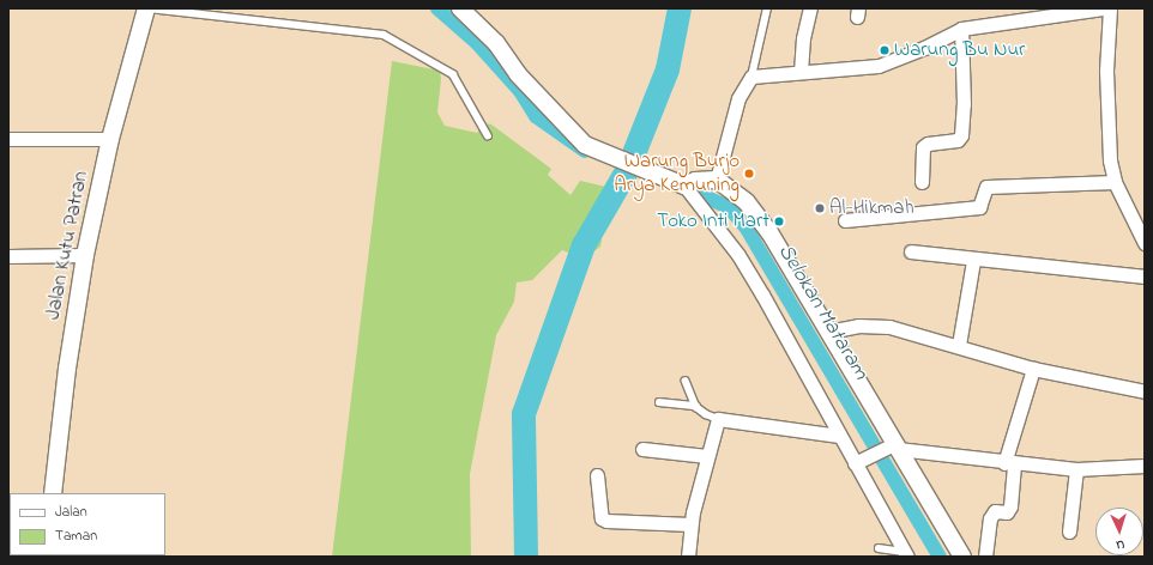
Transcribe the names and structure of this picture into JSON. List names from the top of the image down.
{
  "streets": {
    "street": ["Jalan Kutu Patran"]
  },
  "water": ["Selokan Mataram"],
  "places": [
    "Warung Bu Nur",
    "Warung Burjo Arya Kemuning",
    "Al-Hikmah",
    "Toko Inti Mart"
  ],
  "legend": ["Jalan", "Taman"],
  "north": "bottom"
}
